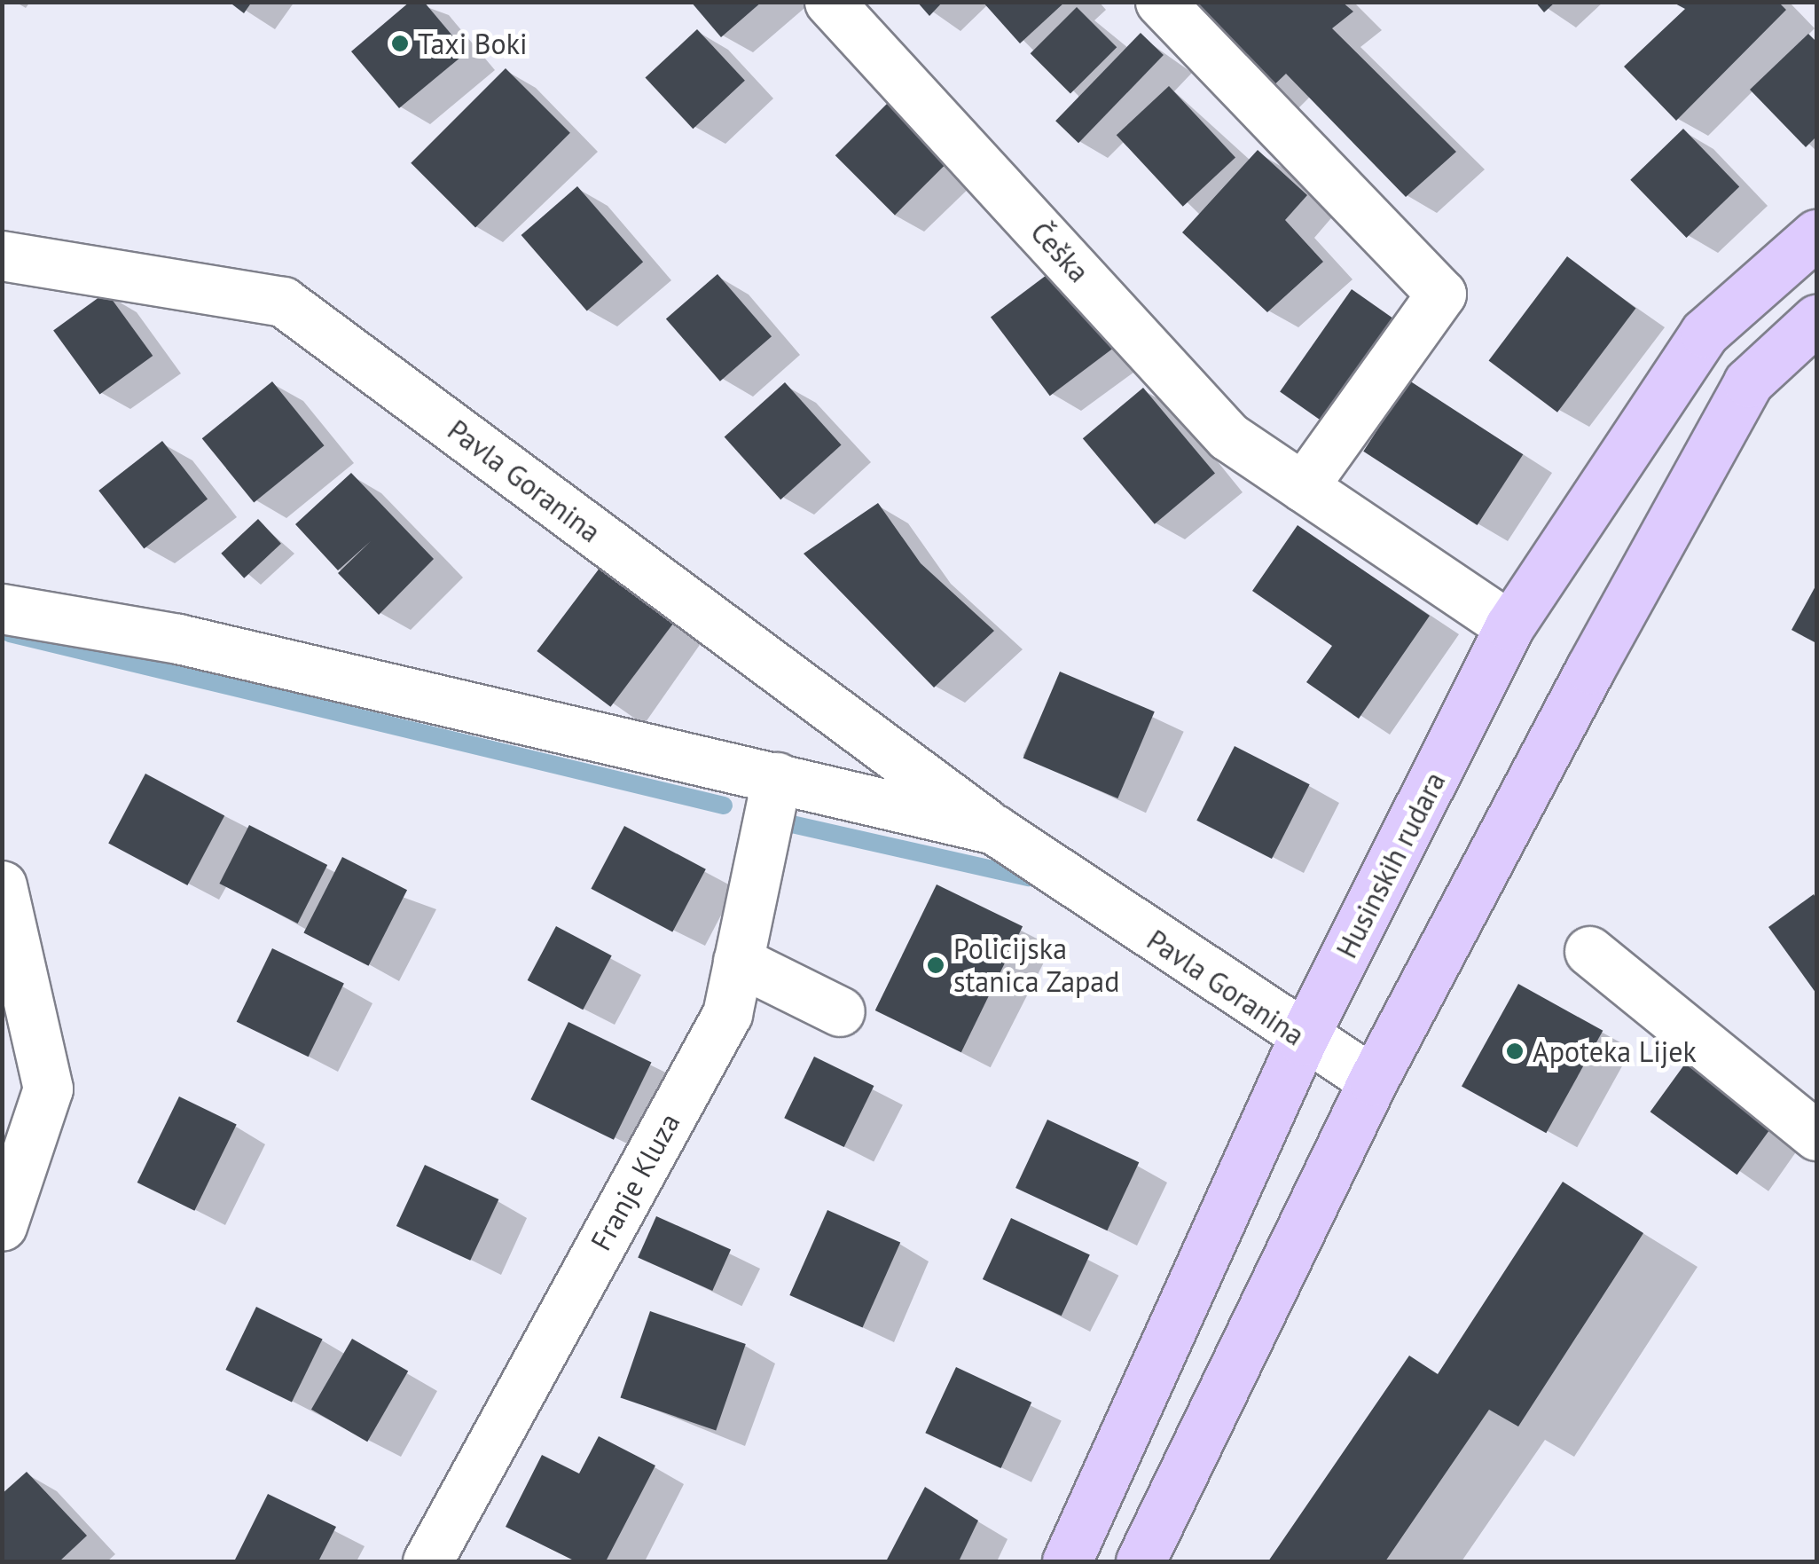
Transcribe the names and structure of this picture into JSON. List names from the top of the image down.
{
  "streets": {
    "main road": ["Husinskih rudara"],
    "street": ["Češka", "Pavla Goranina", "Franje Kluza"]
  },
  "crossings": [
    ["Češka", "Husinskih rudara"],
    ["Pavla Goranina", "Husinskih rudara"],
    ["Pavla Goranina", "Franje Kluza"]
  ],
  "places": ["Taxi Boki", "Policijska stanica Zapad", "Apoteka Lijek"]
}
